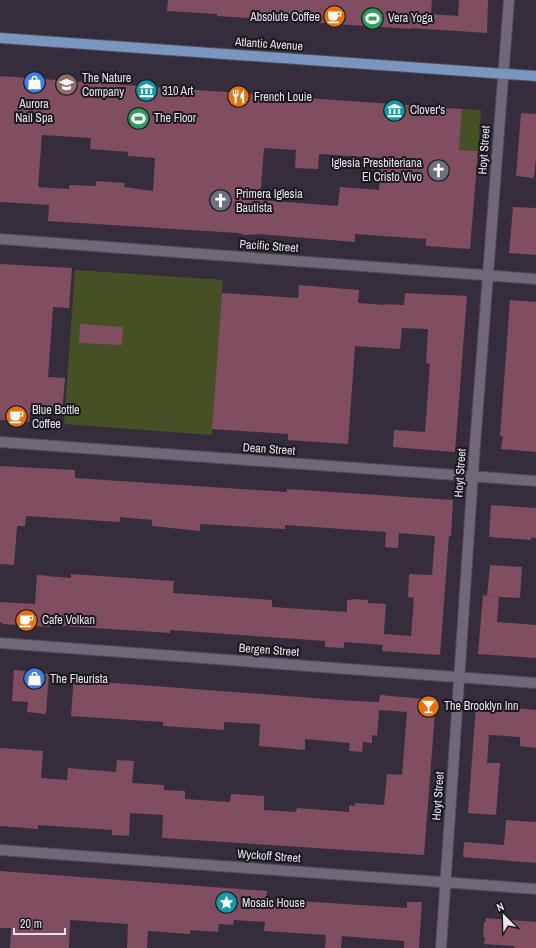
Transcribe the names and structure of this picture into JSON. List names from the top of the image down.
{
  "streets": {
    "main road": ["Atlantic Avenue"],
    "street": [
      "Hoyt Street",
      "Pacific Street",
      "Dean Street",
      "Bergen Street",
      "Wyckoff Street"
    ]
  },
  "crossings": [
    ["Atlantic Avenue", "Hoyt Street"],
    ["Hoyt Street", "Pacific Street"],
    ["Hoyt Street", "Dean Street"],
    ["Hoyt Street", "Bergen Street"],
    ["Hoyt Street", "Wyckoff Street"]
  ],
  "places": {
    "cafe": ["Absolute Coffee", "Blue Bottle Coffee", "Cafe Volkan"],
    "sports": ["Vera Yoga", "The Floor"],
    "shop": ["Aurora Nail Spa", "The Fleurista"],
    "school or university": ["The Nature Company"],
    "museum": ["310 Art", "Clover's"],
    "restaurant": ["French Louie"],
    "church": ["Iglesia Presbiteriana El Cristo Vivo", "Primera Iglesia Bautista"],
    "bar": ["The Brooklyn Inn"],
    "place": ["Mosaic House"]
  },
  "scale_bar": "20 m",
  "north": "top left"
}
